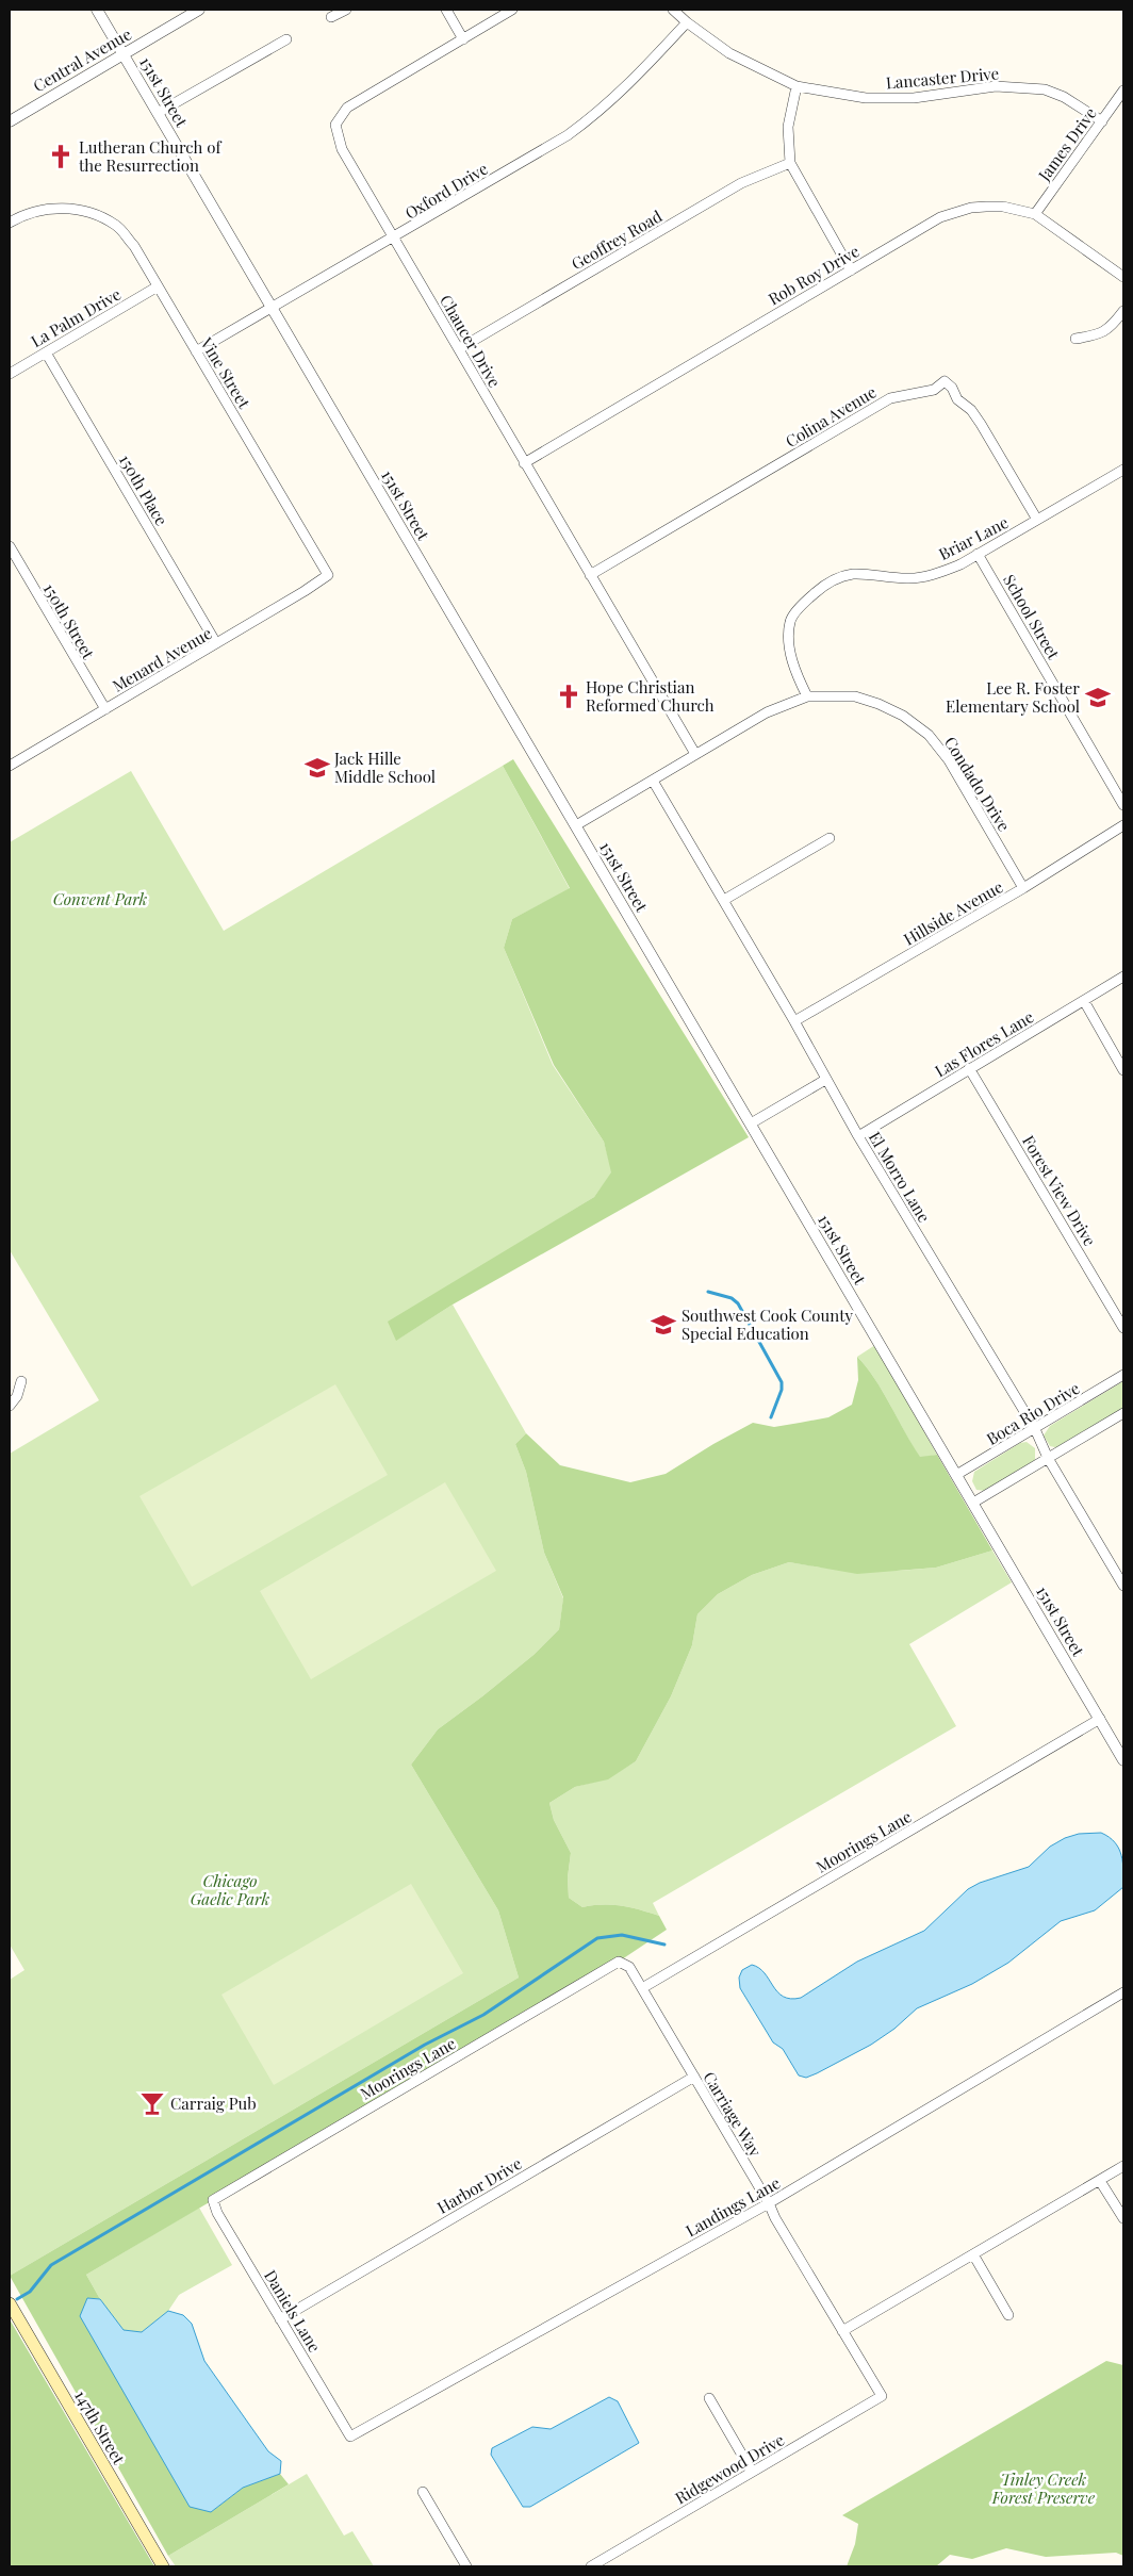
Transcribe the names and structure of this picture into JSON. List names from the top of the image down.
{
  "streets": {
    "main road": ["147th Street"],
    "street": [
      "Central Avenue",
      "Lancaster Drive",
      "151st Street",
      "James Drive",
      "Oxford Drive",
      "Geoffrey Road",
      "Rob Roy Drive",
      "La Palm Drive",
      "Chaucer Drive",
      "Vine Street",
      "Colina Avenue",
      "150th Place",
      "Briar Lane",
      "School Street",
      "150th Street",
      "Menard Avenue",
      "Condado Drive",
      "Hillside Avenue",
      "Las Flores Lane",
      "El Morro Lane",
      "Forest View Drive",
      "Boca Rio Drive",
      "Moorings Lane",
      "Carriage Way",
      "Harbor Drive",
      "Landings Lane",
      "Daniels Lane",
      "Ridgewood Drive"
    ]
  },
  "crossings": [
    ["Central Avenue", "151st Street"],
    ["Lancaster Drive", "James Drive"],
    ["Lancaster Drive", "Oxford Drive"],
    ["151st Street", "Oxford Drive"],
    ["151st Street", "Condado Drive"],
    ["151st Street", "Boca Rio Drive"],
    ["151st Street", "Moorings Lane"],
    ["James Drive", "Rob Roy Drive"],
    ["Oxford Drive", "Chaucer Drive"],
    ["Oxford Drive", "Vine Street"],
    ["Geoffrey Road", "Chaucer Drive"],
    ["Rob Roy Drive", "Chaucer Drive"],
    ["La Palm Drive", "Vine Street"],
    ["La Palm Drive", "150th Place"],
    ["Chaucer Drive", "Colina Avenue"],
    ["Chaucer Drive", "Condado Drive"],
    ["Vine Street", "Menard Avenue"],
    ["Colina Avenue", "Briar Lane"],
    ["150th Place", "Menard Avenue"],
    ["Briar Lane", "School Street"],
    ["Briar Lane", "Condado Drive"],
    ["150th Street", "Menard Avenue"],
    ["Condado Drive", "Hillside Avenue"],
    ["Condado Drive", "El Morro Lane"],
    ["Hillside Avenue", "El Morro Lane"],
    ["Las Flores Lane", "El Morro Lane"],
    ["Las Flores Lane", "Forest View Drive"],
    ["El Morro Lane", "Boca Rio Drive"],
    ["Moorings Lane", "Carriage Way"],
    ["Moorings Lane", "Daniels Lane"],
    ["Carriage Way", "Harbor Drive"],
    ["Carriage Way", "Landings Lane"],
    ["Carriage Way", "Ridgewood Drive"],
    ["Harbor Drive", "Daniels Lane"],
    ["Landings Lane", "Daniels Lane"]
  ],
  "parks": ["Convent Park", "Chicago Gaelic Park", "Tinley Creek Forest Preserve"],
  "places": {
    "church": ["Lutheran Church of the Resurrection", "Hope Christian Reformed Church"],
    "school or university": ["Lee R. Foster Elementary School", "Jack Hille Middle School", "Southwest Cook County Special Education"],
    "bar": ["Carraig Pub"]
  }
}
